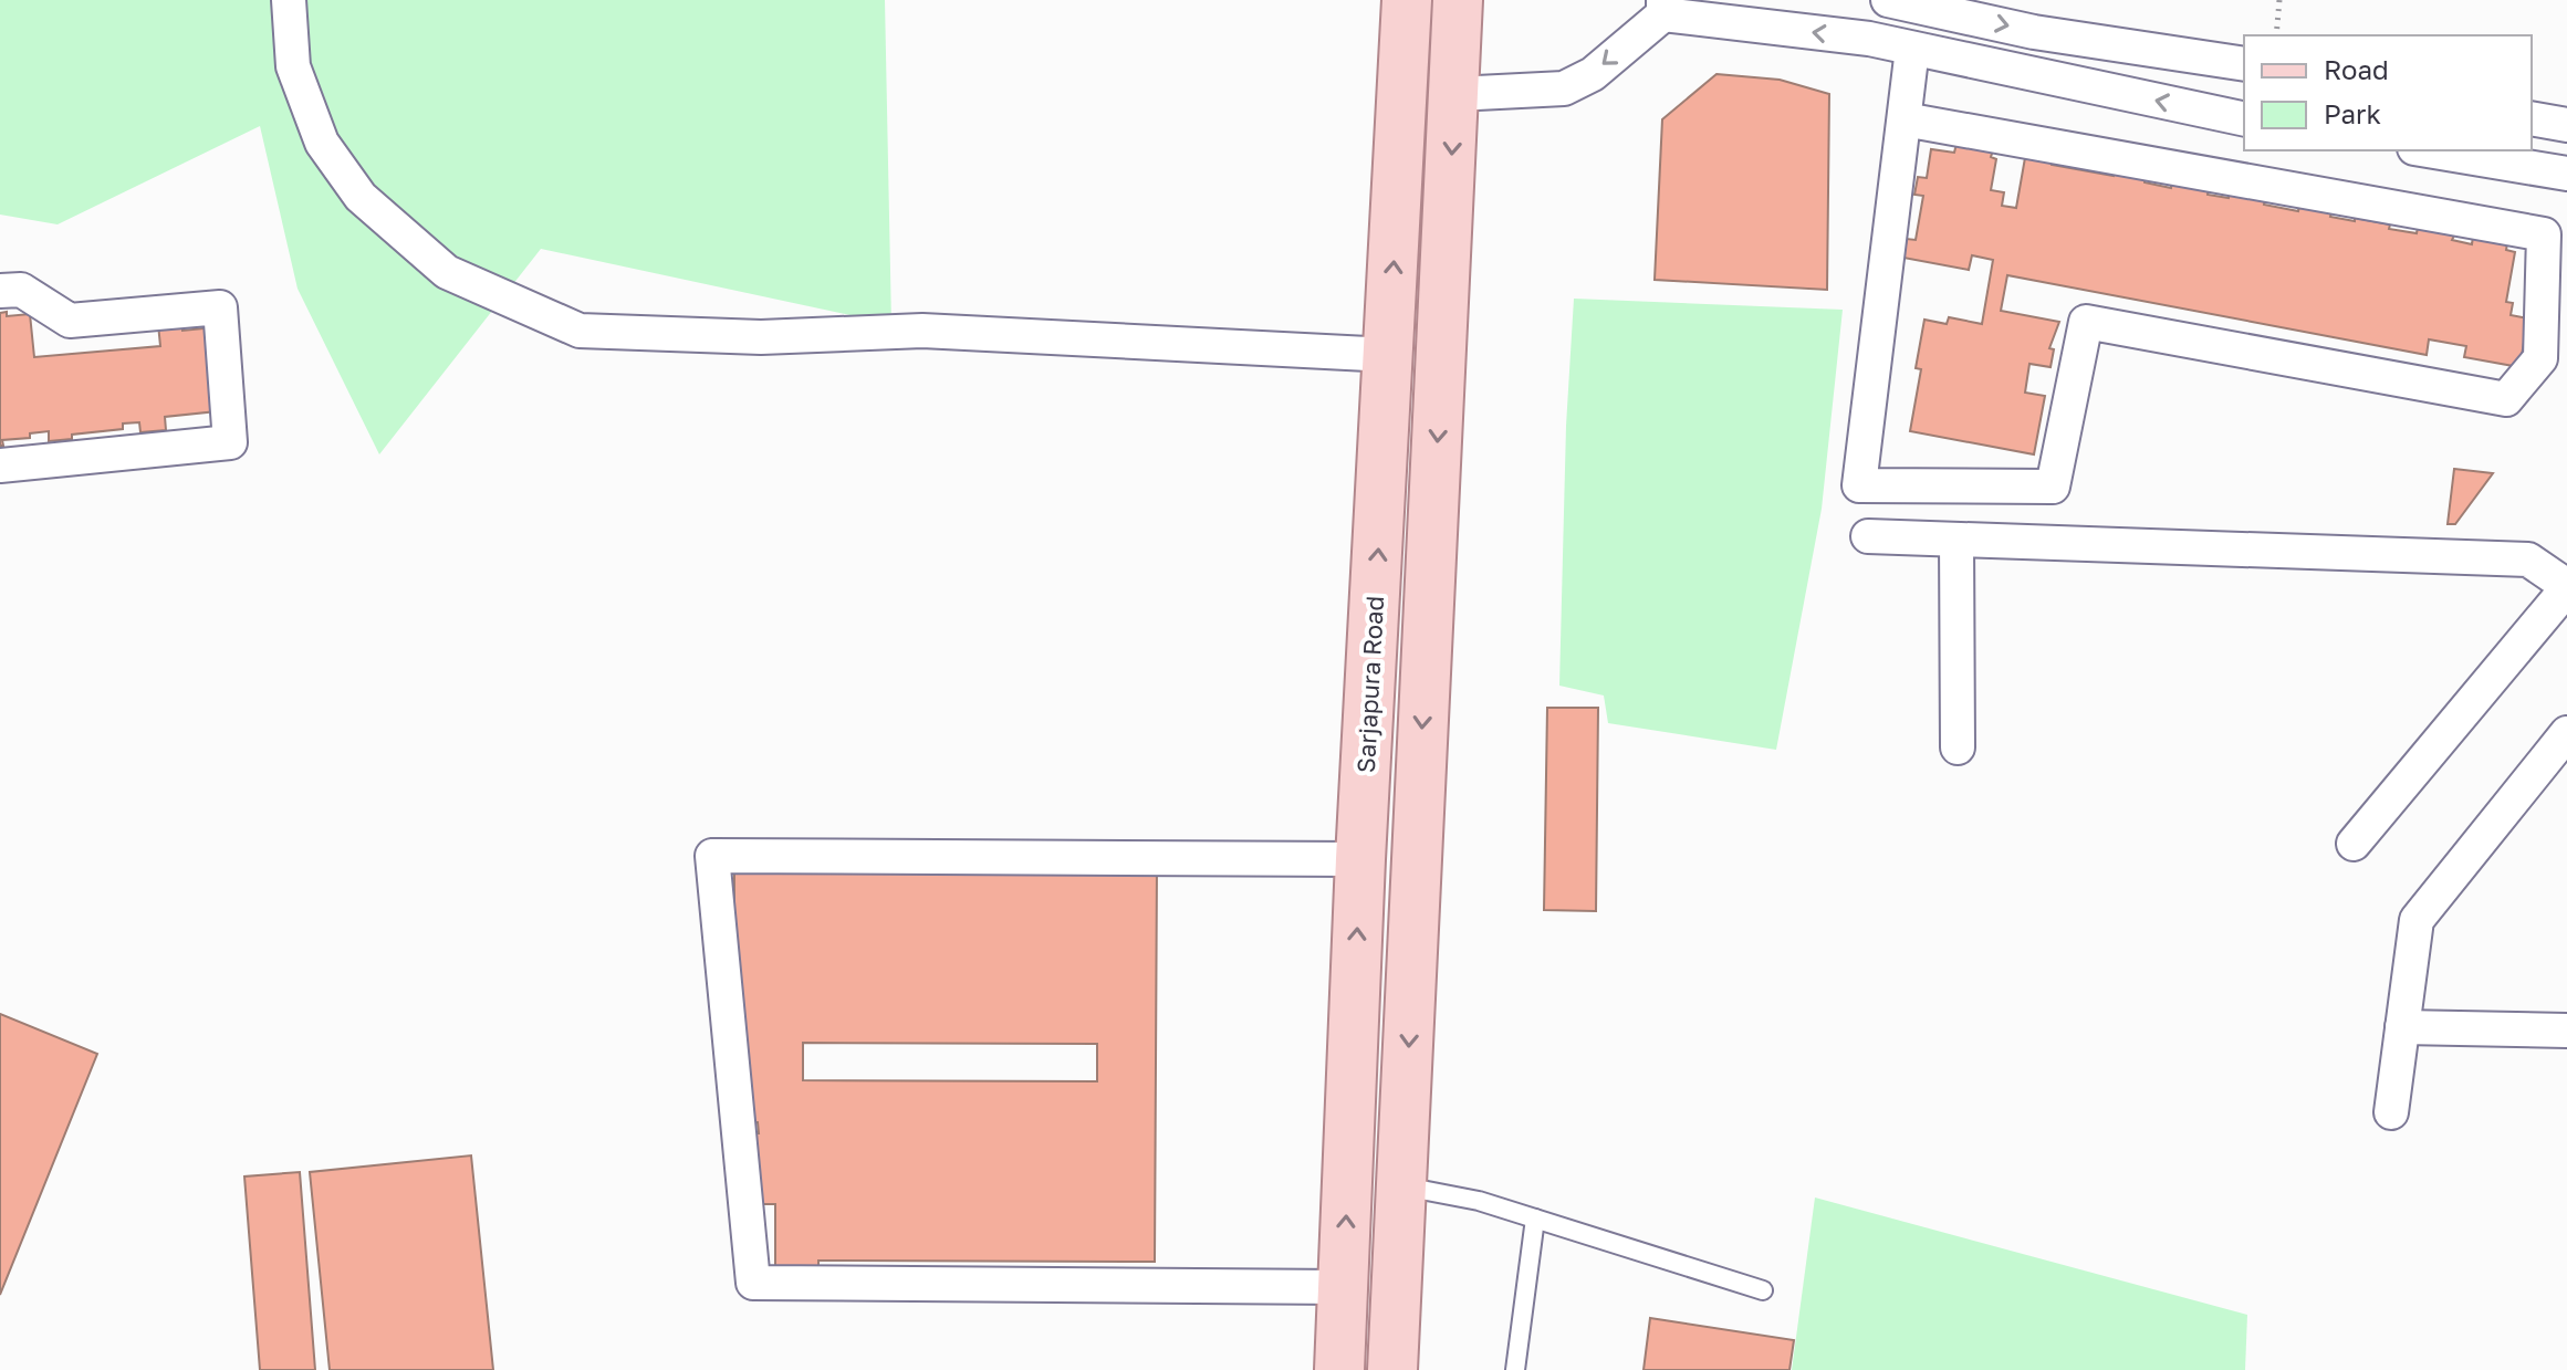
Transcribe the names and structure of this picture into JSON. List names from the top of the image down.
{
  "streets": {
    "main road": ["Sarjapura Road"]
  },
  "legend": ["Road", "Park"]
}
